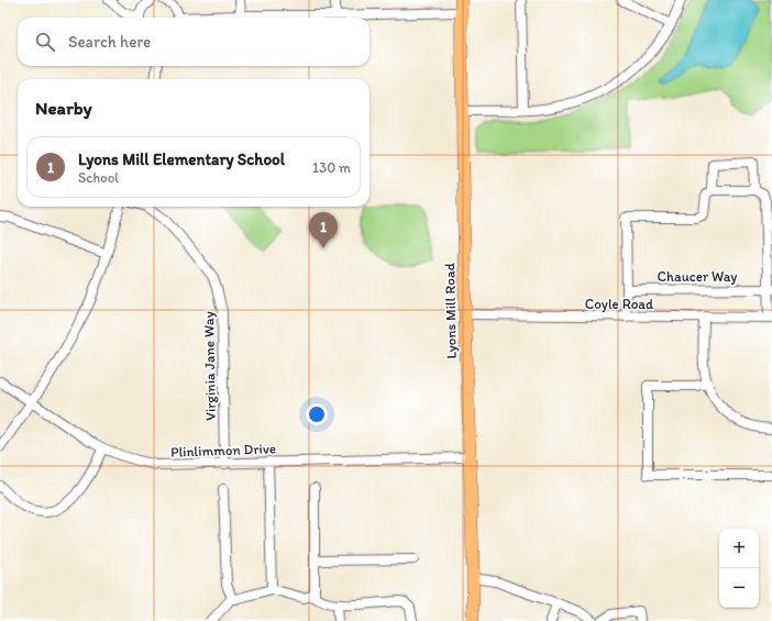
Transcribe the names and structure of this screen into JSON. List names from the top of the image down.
{
  "streets": {
    "main road": ["Lyons Mill Road"],
    "street": [
      "Chaucer Way",
      "Coyle Road",
      "Virginia Jane Way",
      "Plinlimmon Drive"
    ]
  },
  "crossings": [
    ["Coyle Road", "Lyons Mill Road"],
    ["Lyons Mill Road", "Plinlimmon Drive"],
    ["Virginia Jane Way", "Plinlimmon Drive"]
  ],
  "page": {
    "search": "Search here",
    "heading": "Nearby",
    "list": [
      {
        "mark": "1",
        "name": "Lyons Mill Elementary School",
        "note": "School",
        "value": "130 m"
      }
    ],
    "pins": "1",
    "map_buttons": ["+", "−"]
  }
}
